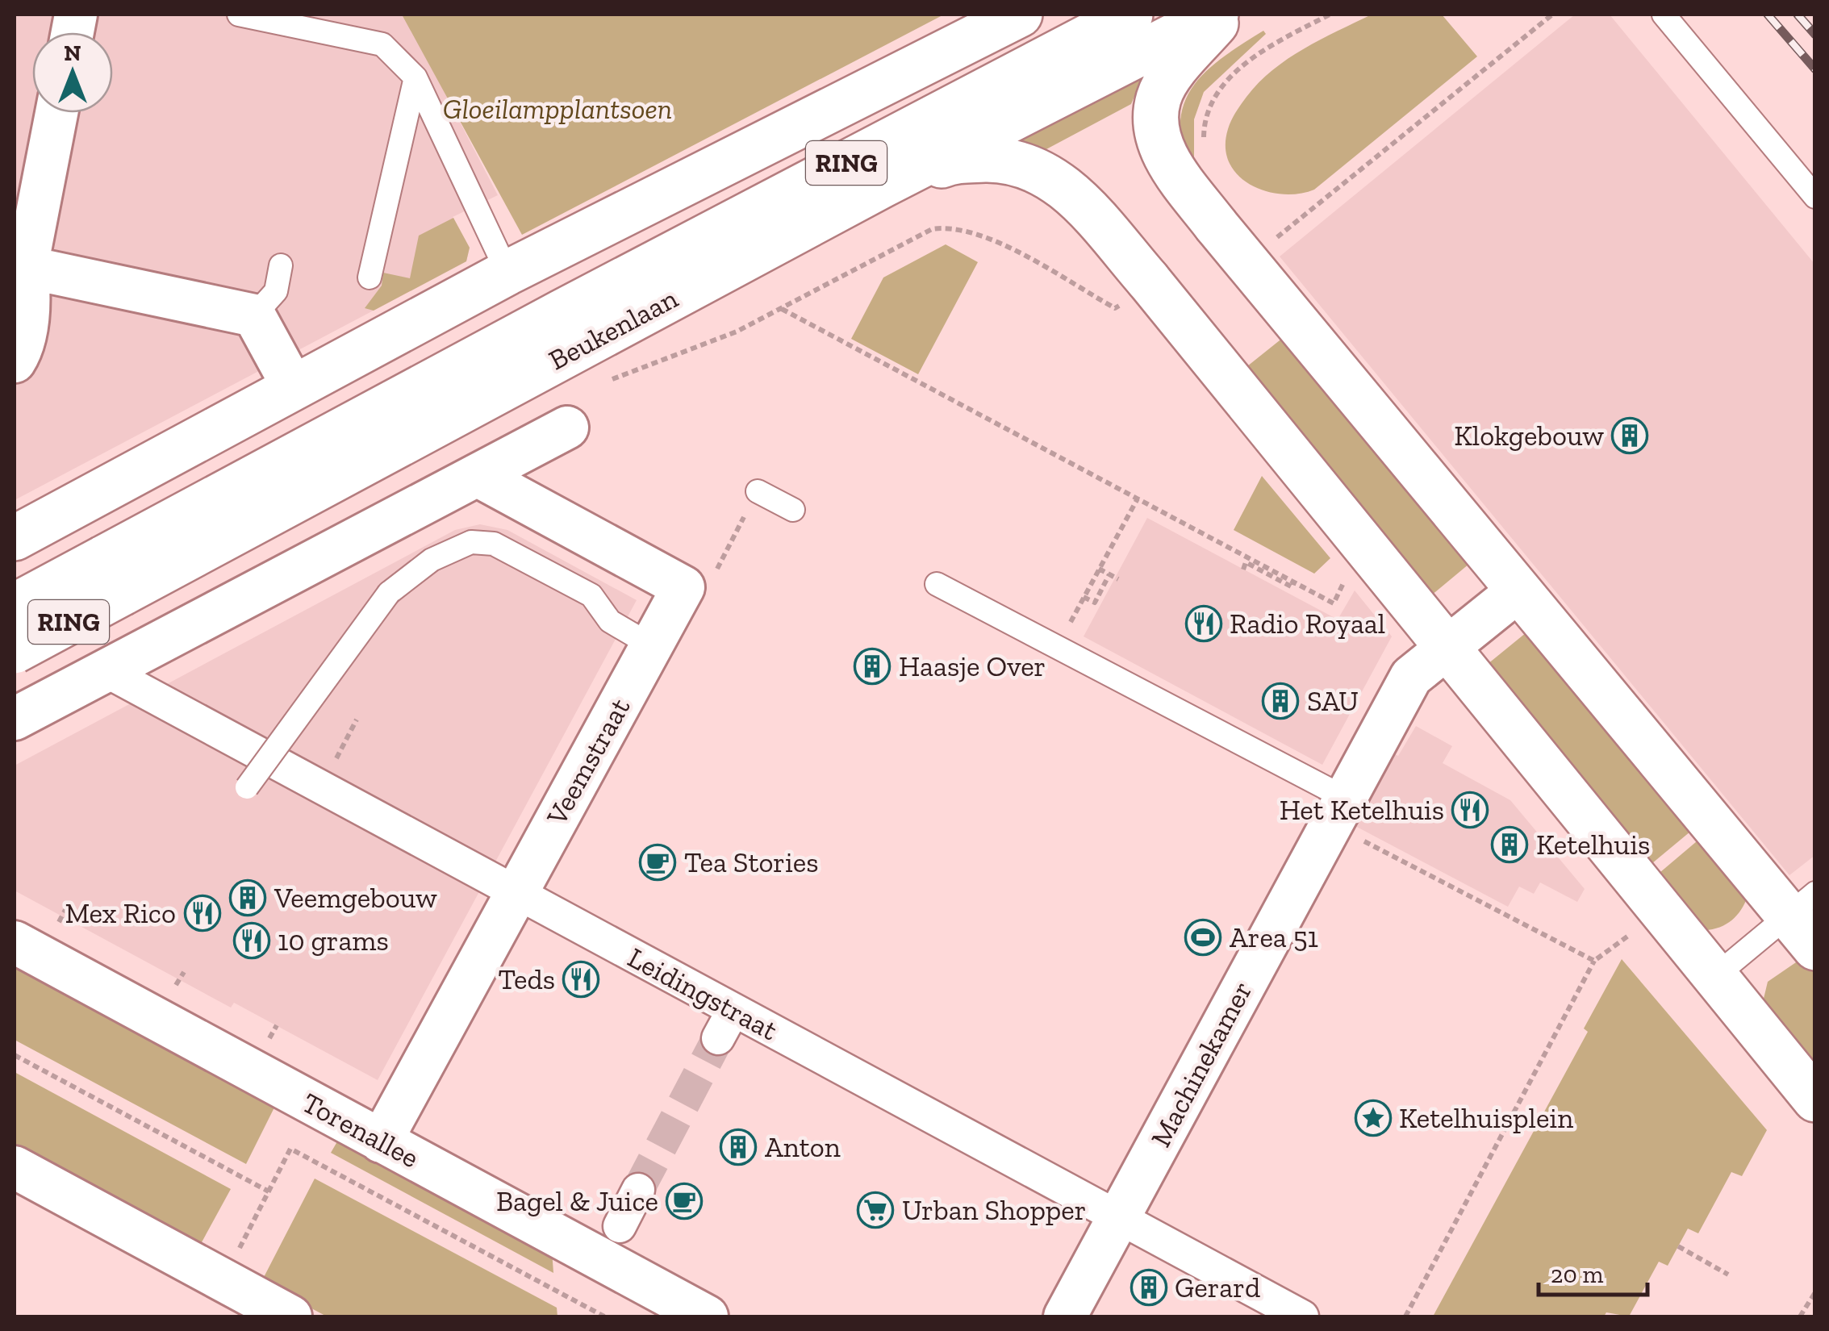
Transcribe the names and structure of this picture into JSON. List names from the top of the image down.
{
  "streets": {
    "main road": ["RING", "Beukenlaan"],
    "street": [
      "Veemstraat",
      "Leidingstraat",
      "Machinekamer",
      "Torenallee"
    ]
  },
  "crossings": [
    ["Veemstraat", "Leidingstraat"],
    ["Veemstraat", "Torenallee"],
    ["Leidingstraat", "Machinekamer"]
  ],
  "parks": ["Gloeilampplantsoen"],
  "places": {
    "building": [
      "Klokgebouw",
      "Haasje Over",
      "SAU",
      "Ketelhuis",
      "Veemgebouw",
      "Anton",
      "Gerard"
    ],
    "restaurant": [
      "Radio Royaal",
      "Het Ketelhuis",
      "Mex Rico",
      "10 grams",
      "Teds"
    ],
    "cafe": ["Tea Stories", "Bagel & Juice"],
    "sports": ["Area 51"],
    "place": ["Ketelhuisplein"],
    "supermarket": ["Urban Shopper"]
  },
  "scale_bar": "20 m",
  "north": "top"
}
